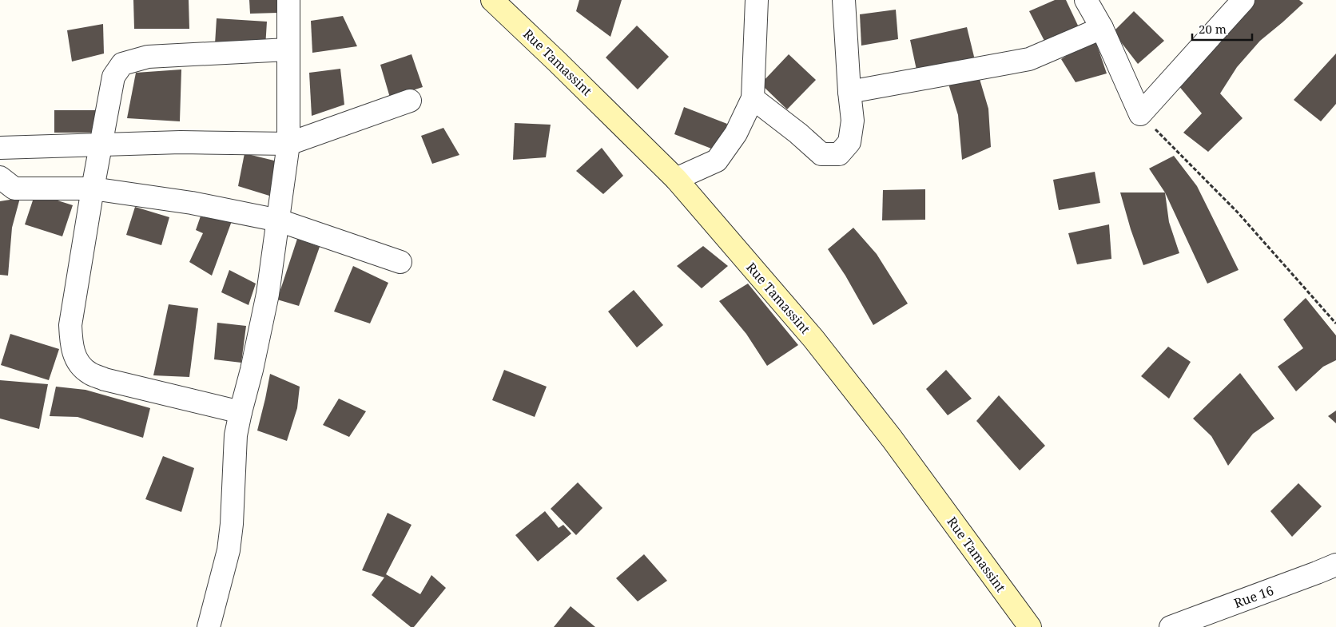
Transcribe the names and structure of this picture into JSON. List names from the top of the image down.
{
  "streets": {
    "main road": ["Rue Tamassint"],
    "street": ["Rue 16"]
  },
  "scale_bar": "20 m"
}
